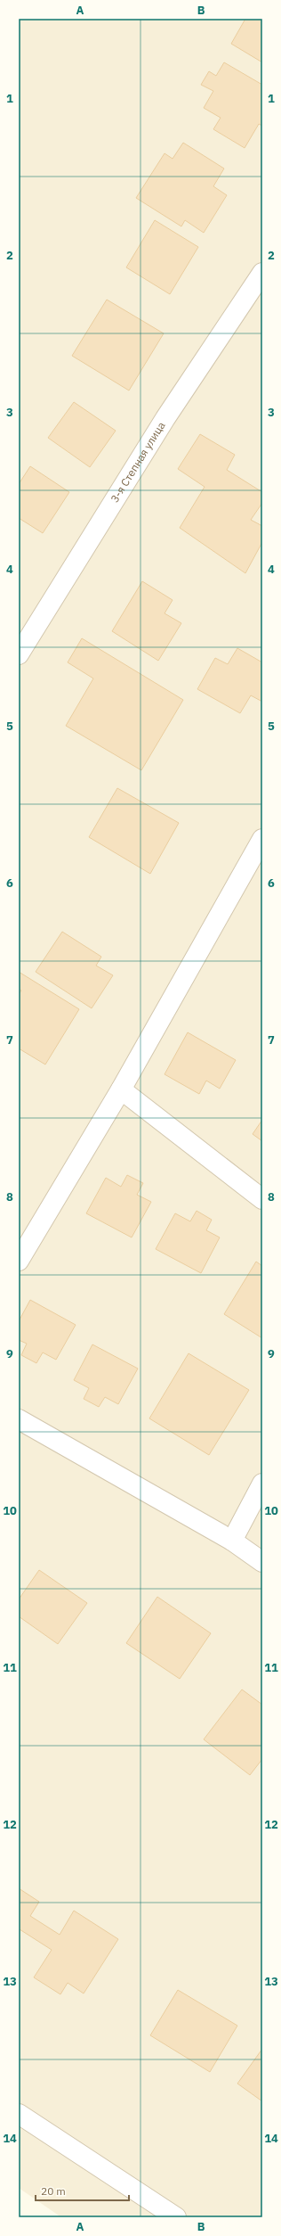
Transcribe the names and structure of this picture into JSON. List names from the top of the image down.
{
  "streets": {
    "street": ["3-я Степная улица"]
  },
  "scale_bar": "20 m",
  "grid": {
    "columns": ["A", "B"],
    "rows": [
      "1",
      "2",
      "3",
      "4",
      "5",
      "6",
      "7",
      "8",
      "9",
      "10",
      "11",
      "12",
      "13",
      "14"
    ]
  }
}
